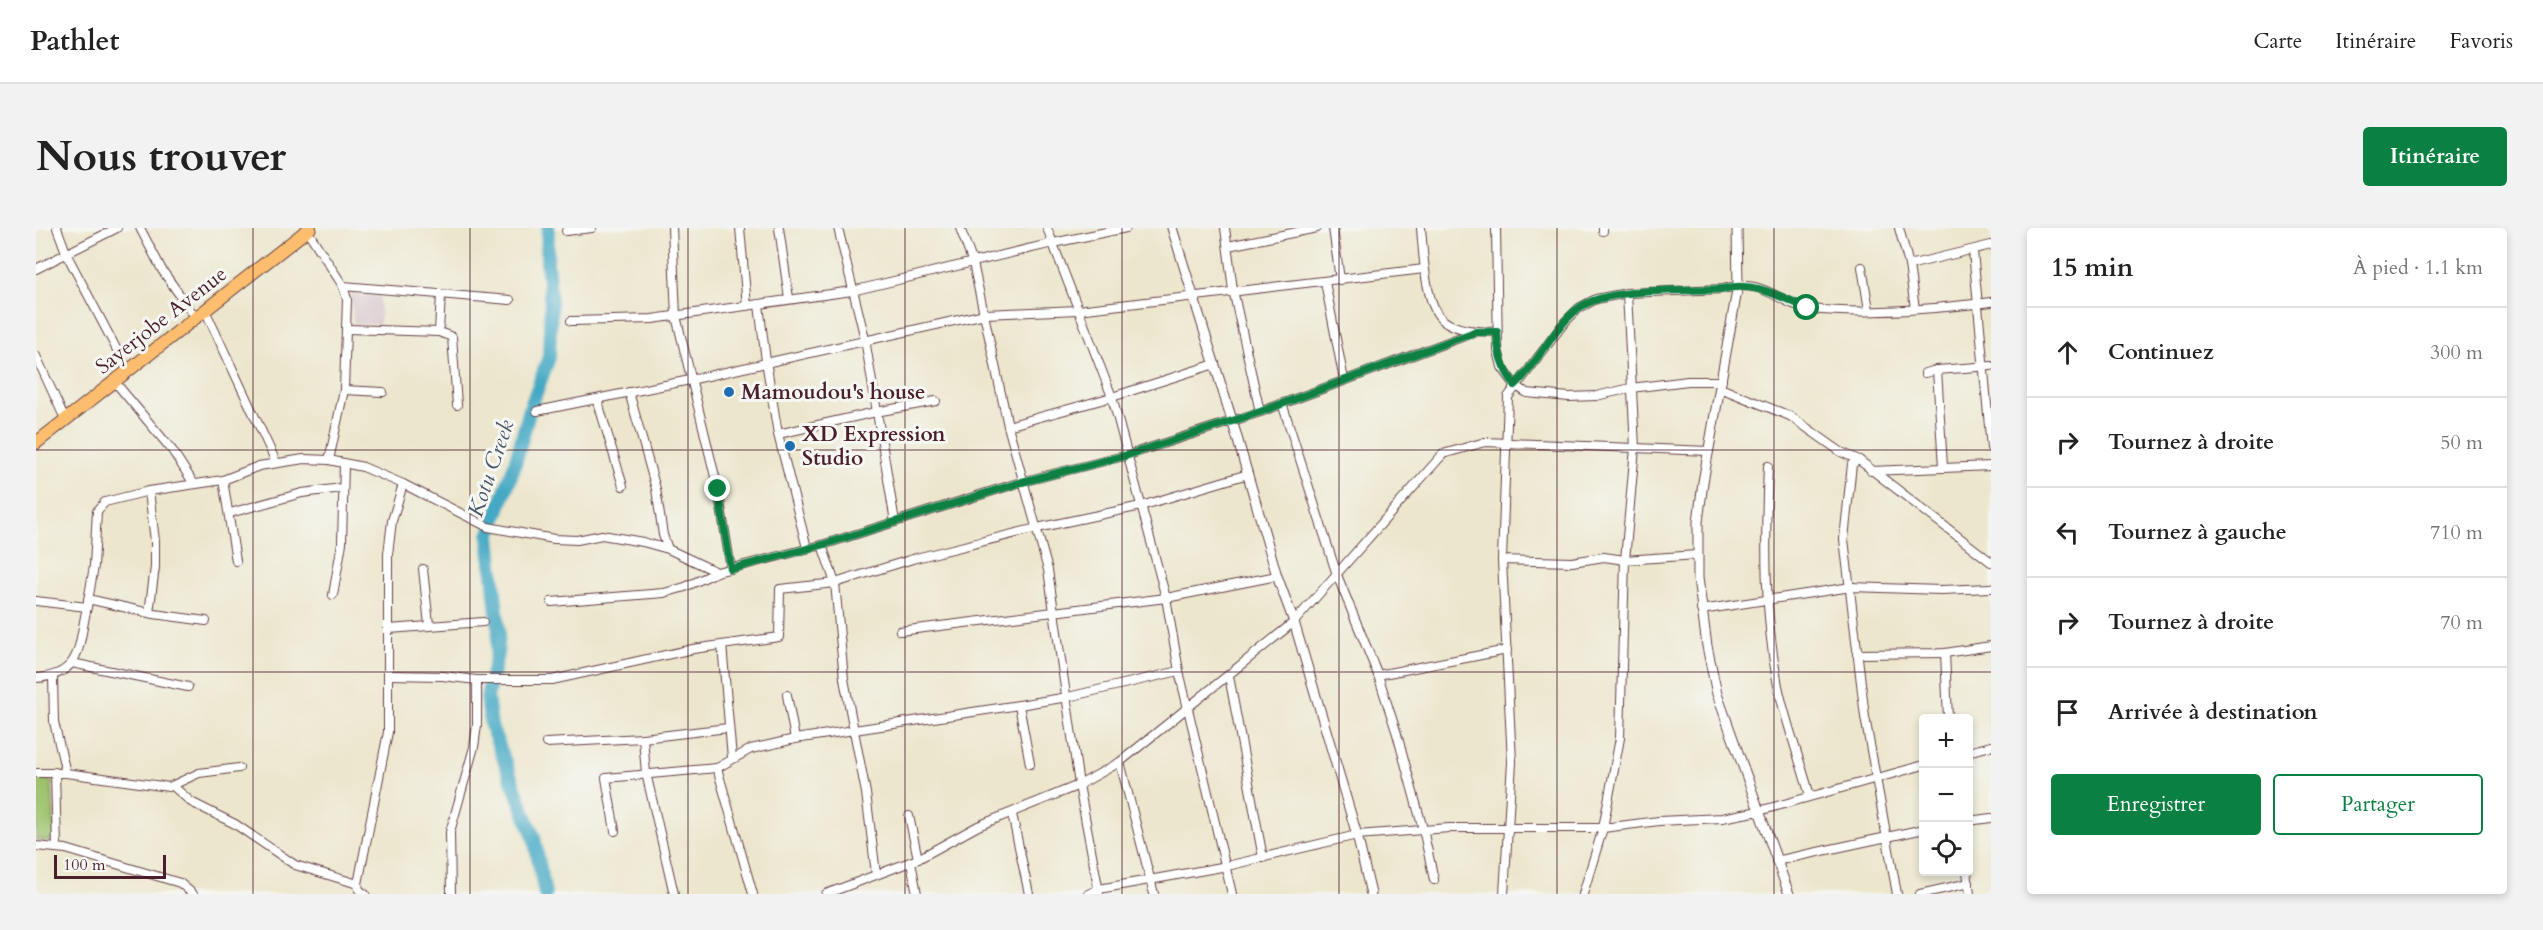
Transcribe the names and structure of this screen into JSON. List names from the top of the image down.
{
  "streets": {
    "main road": ["Sayerjobe Avenue"]
  },
  "water": ["Kotu Creek"],
  "places": ["Mamoudou's house", "XD Expression Studio"],
  "scale_bar": "100 m",
  "page": {
    "header": "Pathlet",
    "nav": ["Carte", "Itinéraire", "Favoris"],
    "buttons": [
      "Itinéraire",
      ["Enregistrer", "Partager"]
    ],
    "title": "Nous trouver",
    "heading": ["15 min", "À pied · 1.1 km"],
    "list": [
      ["Continuez", "300 m"],
      ["Tournez à droite", "50 m"],
      ["Tournez à gauche", "710 m"],
      ["Tournez à droite", "70 m"],
      "Arrivée à destination"
    ],
    "map_buttons": ["+", "−"],
    "scale": "100 m"
  }
}
